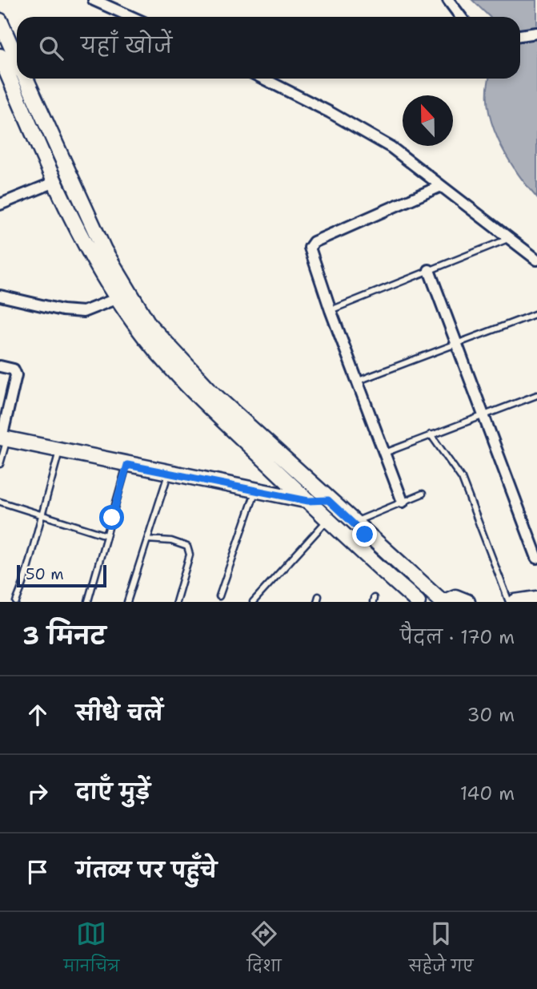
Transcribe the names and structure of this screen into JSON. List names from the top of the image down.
{
  "scale_bar": "50 m",
  "north": "top",
  "page": {
    "search": "यहाँ खोजें",
    "scale": "50 m",
    "heading": ["3 मिनट", "पैदल · 170 m"],
    "list": [
      ["सीधे चलें", "30 m"],
      ["दाएँ मुड़ें", "140 m"],
      "गंतव्य पर पहुँचे"
    ],
    "nav": ["मानचित्र", "दिशा", "सहेजे गए"]
  }
}
